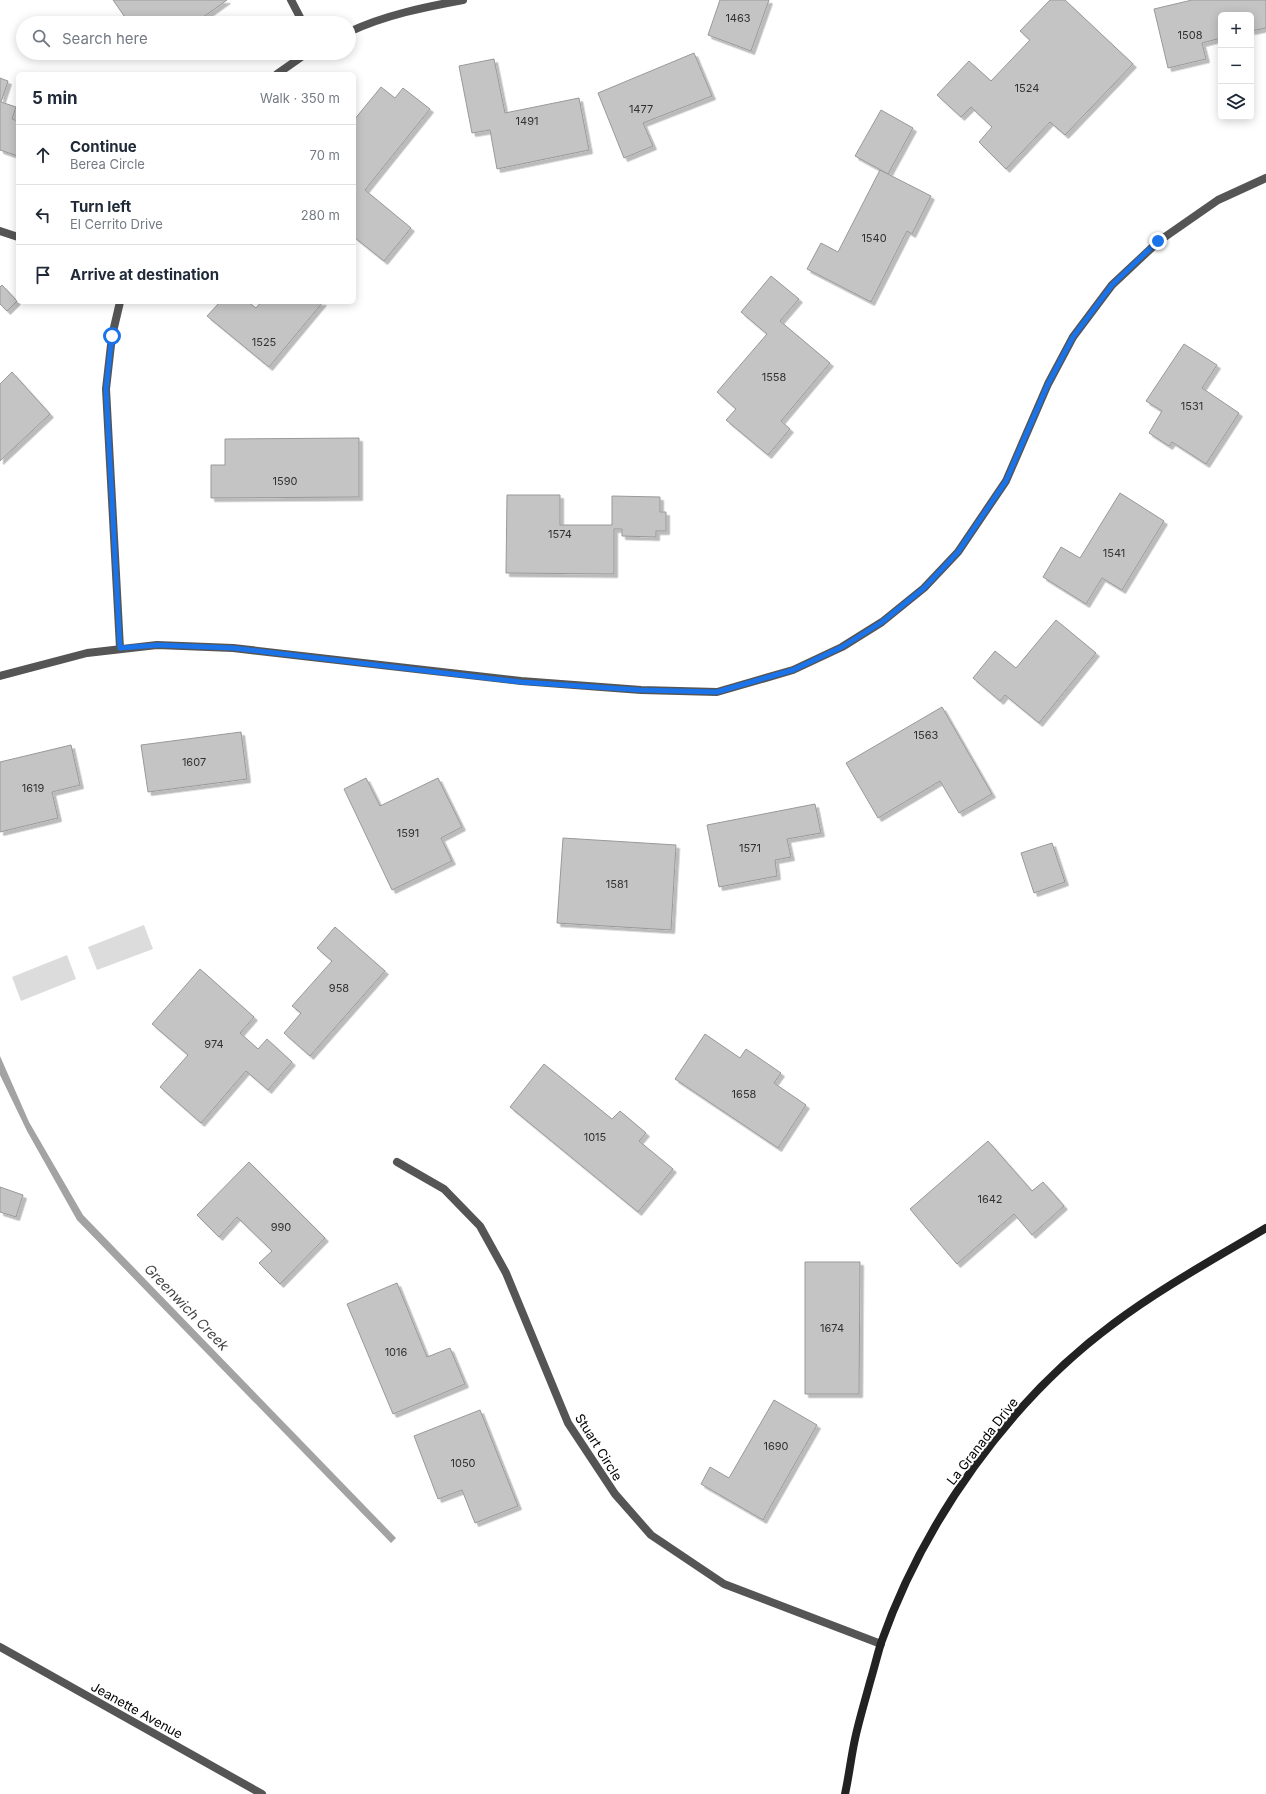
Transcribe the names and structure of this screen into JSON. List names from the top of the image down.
{
  "streets": {
    "street": ["La Granada Drive", "Stuart Circle", "Jeanette Avenue"]
  },
  "crossings": [
    ["La Granada Drive", "Stuart Circle"]
  ],
  "water": ["Greenwich Creek"],
  "house_numbers": [
    "1463",
    "1508",
    "1524",
    "1477",
    "1491",
    "1540",
    "1525",
    "1558",
    "1531",
    "1590",
    "1574",
    "1541",
    "1563",
    "1607",
    "1619",
    "1591",
    "1571",
    "1581",
    "958",
    "974",
    "1658",
    "1015",
    "1642",
    "990",
    "1674",
    "1016",
    "1690",
    "1050"
  ],
  "page": {
    "map_buttons": ["+", "−"],
    "search": "Search here",
    "heading": ["5 min", "Walk · 350 m"],
    "list": [
      ["Continue", "Berea Circle", "70 m"],
      ["Turn left", "El Cerrito Drive", "280 m"],
      "Arrive at destination"
    ]
  }
}
